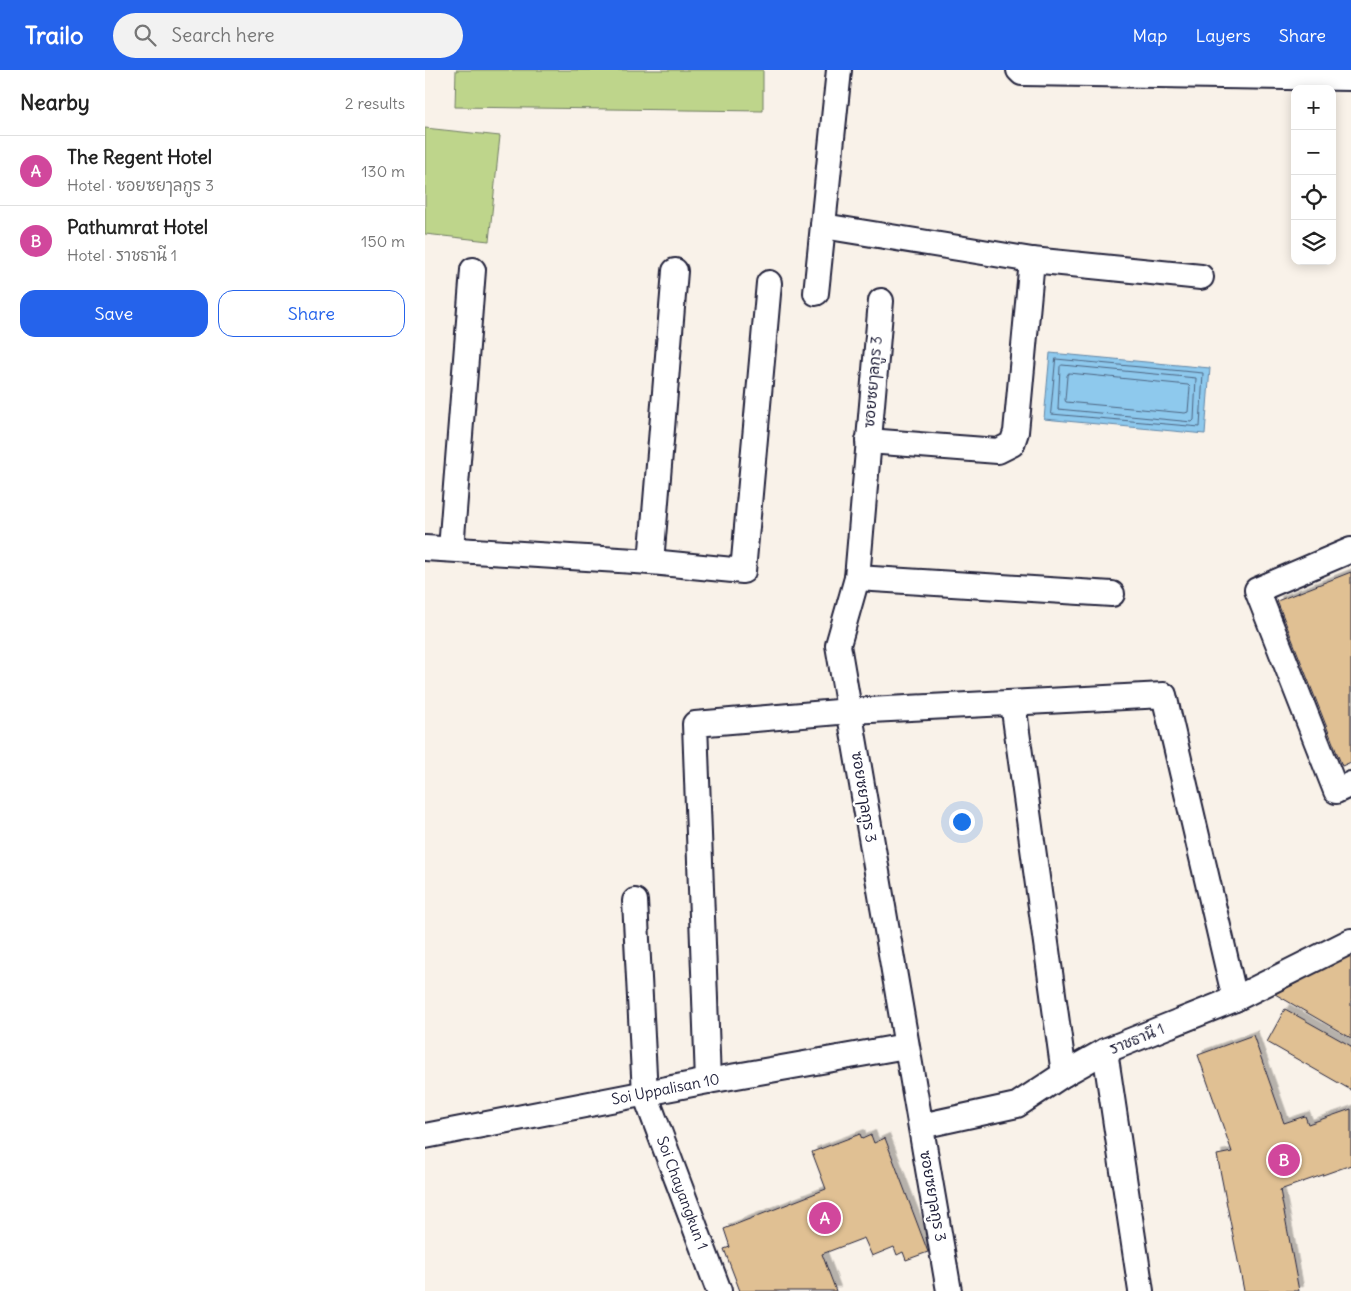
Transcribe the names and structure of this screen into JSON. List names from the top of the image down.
{
  "streets": {
    "street": [
      "ซอยซยๅลกูร 3",
      "ราชธานี 1",
      "Soi Uppalisan 10",
      "Soi Chayangkun 1"
    ]
  },
  "crossings": [
    ["ซอยซยๅลกูร 3", "ราชธานี 1"],
    ["ซอยซยๅลกูร 3", "Soi Uppalisan 10"],
    ["Soi Uppalisan 10", "Soi Chayangkun 1"]
  ],
  "page": {
    "header": "Trailo",
    "search": "Search here",
    "nav": ["Map", "Layers", "Share"],
    "heading": ["Nearby", "2 results"],
    "map_buttons": ["+", "−"],
    "list": [
      {
        "mark": "A",
        "name": "The Regent Hotel",
        "note": "Hotel · ซอยซยๅลกูร 3",
        "value": "130 m"
      },
      {
        "mark": "B",
        "name": "Pathumrat Hotel",
        "note": "Hotel · ราชธานี 1",
        "value": "150 m"
      }
    ],
    "buttons": ["Save", "Share"],
    "pins": ["B", "A"]
  }
}
